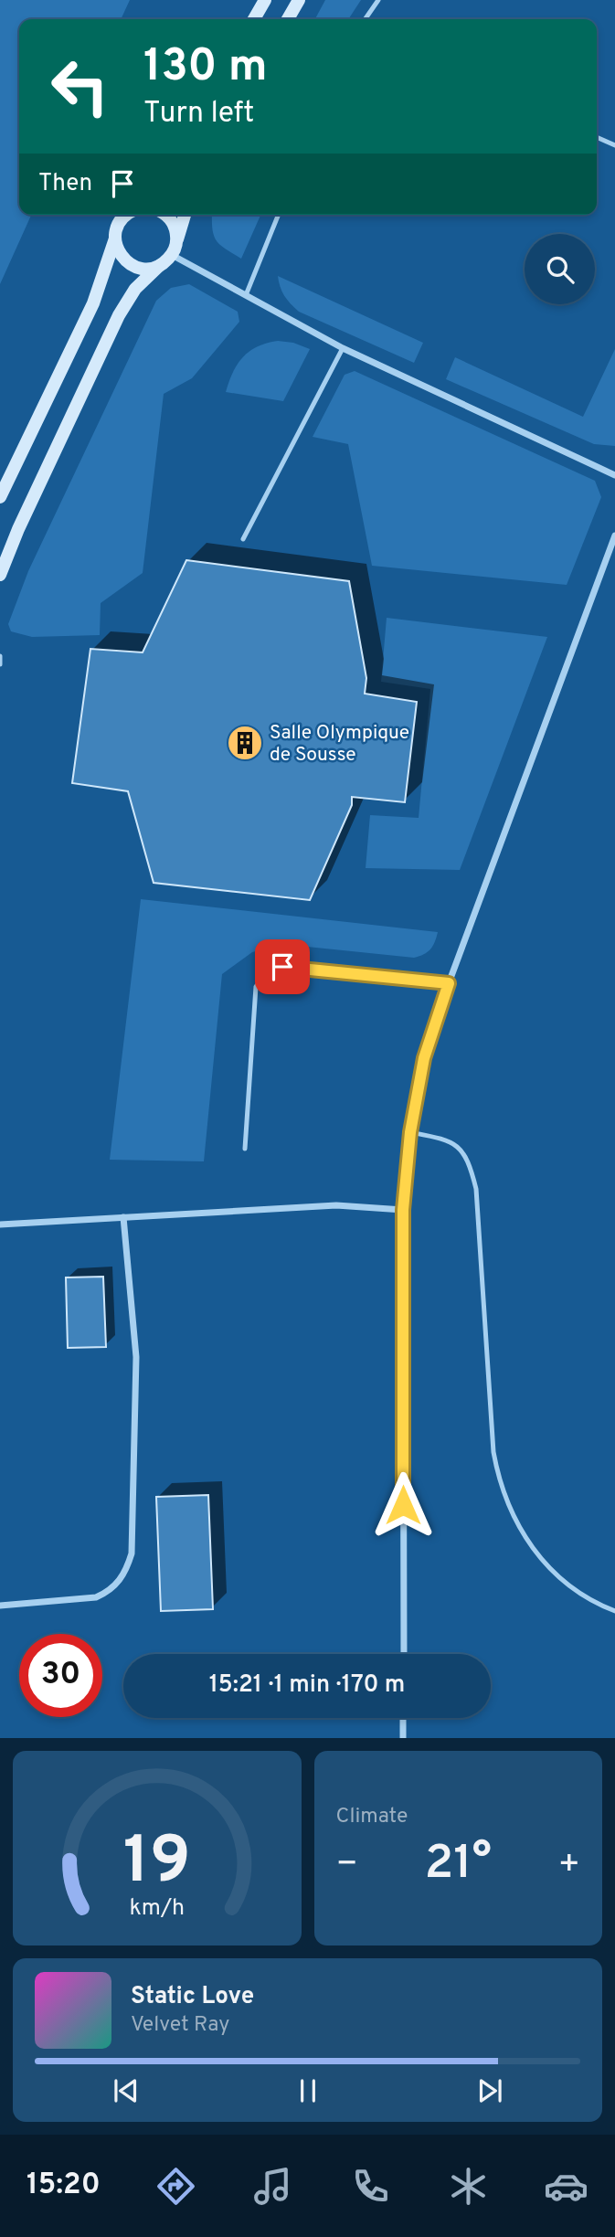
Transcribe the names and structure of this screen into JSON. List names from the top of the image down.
{
  "places": {
    "building": ["Salle Olympique de Sousse"]
  },
  "page": {
    "turn": ["130 m", "Turn left"],
    "then": "Then",
    "limit": "30",
    "trip": "15:21 · 1 min · 170 m",
    "tile": "Climate",
    "heat": ["−", "21°", "+"],
    "song": ["Static Love", "Velvet Ray"],
    "tabs": "15:20",
    "gauge": ["19", "km/h"]
  }
}
